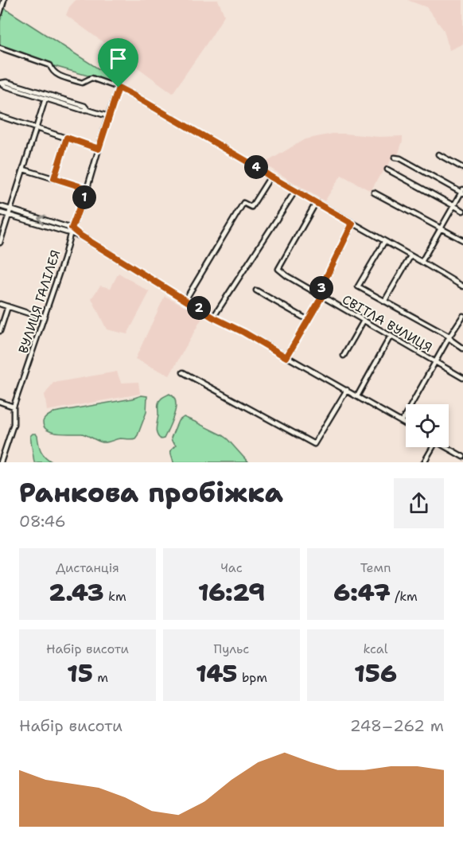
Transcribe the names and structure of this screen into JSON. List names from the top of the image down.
{
  "streets": {
    "street": ["ВУЛИЦЯ ГАЛІЛЕЯ", "СВІТЛА ВУЛИЦЯ"]
  },
  "page": {
    "pins": [
      "4",
      "1",
      "3",
      "2"
    ],
    "heading": ["Ранкова пробіжка", "08:46"],
    "stats": [
      ["Дистанція", "2.43 km"],
      ["Час", "16:29"],
      ["Темп", "6:47 /km"],
      ["Набір висоти", "15 m"],
      ["Пульс", "145 bpm"],
      ["kcal", "156"]
    ],
    "chart": ["Набір висоти", "248–262 m"]
  }
}
